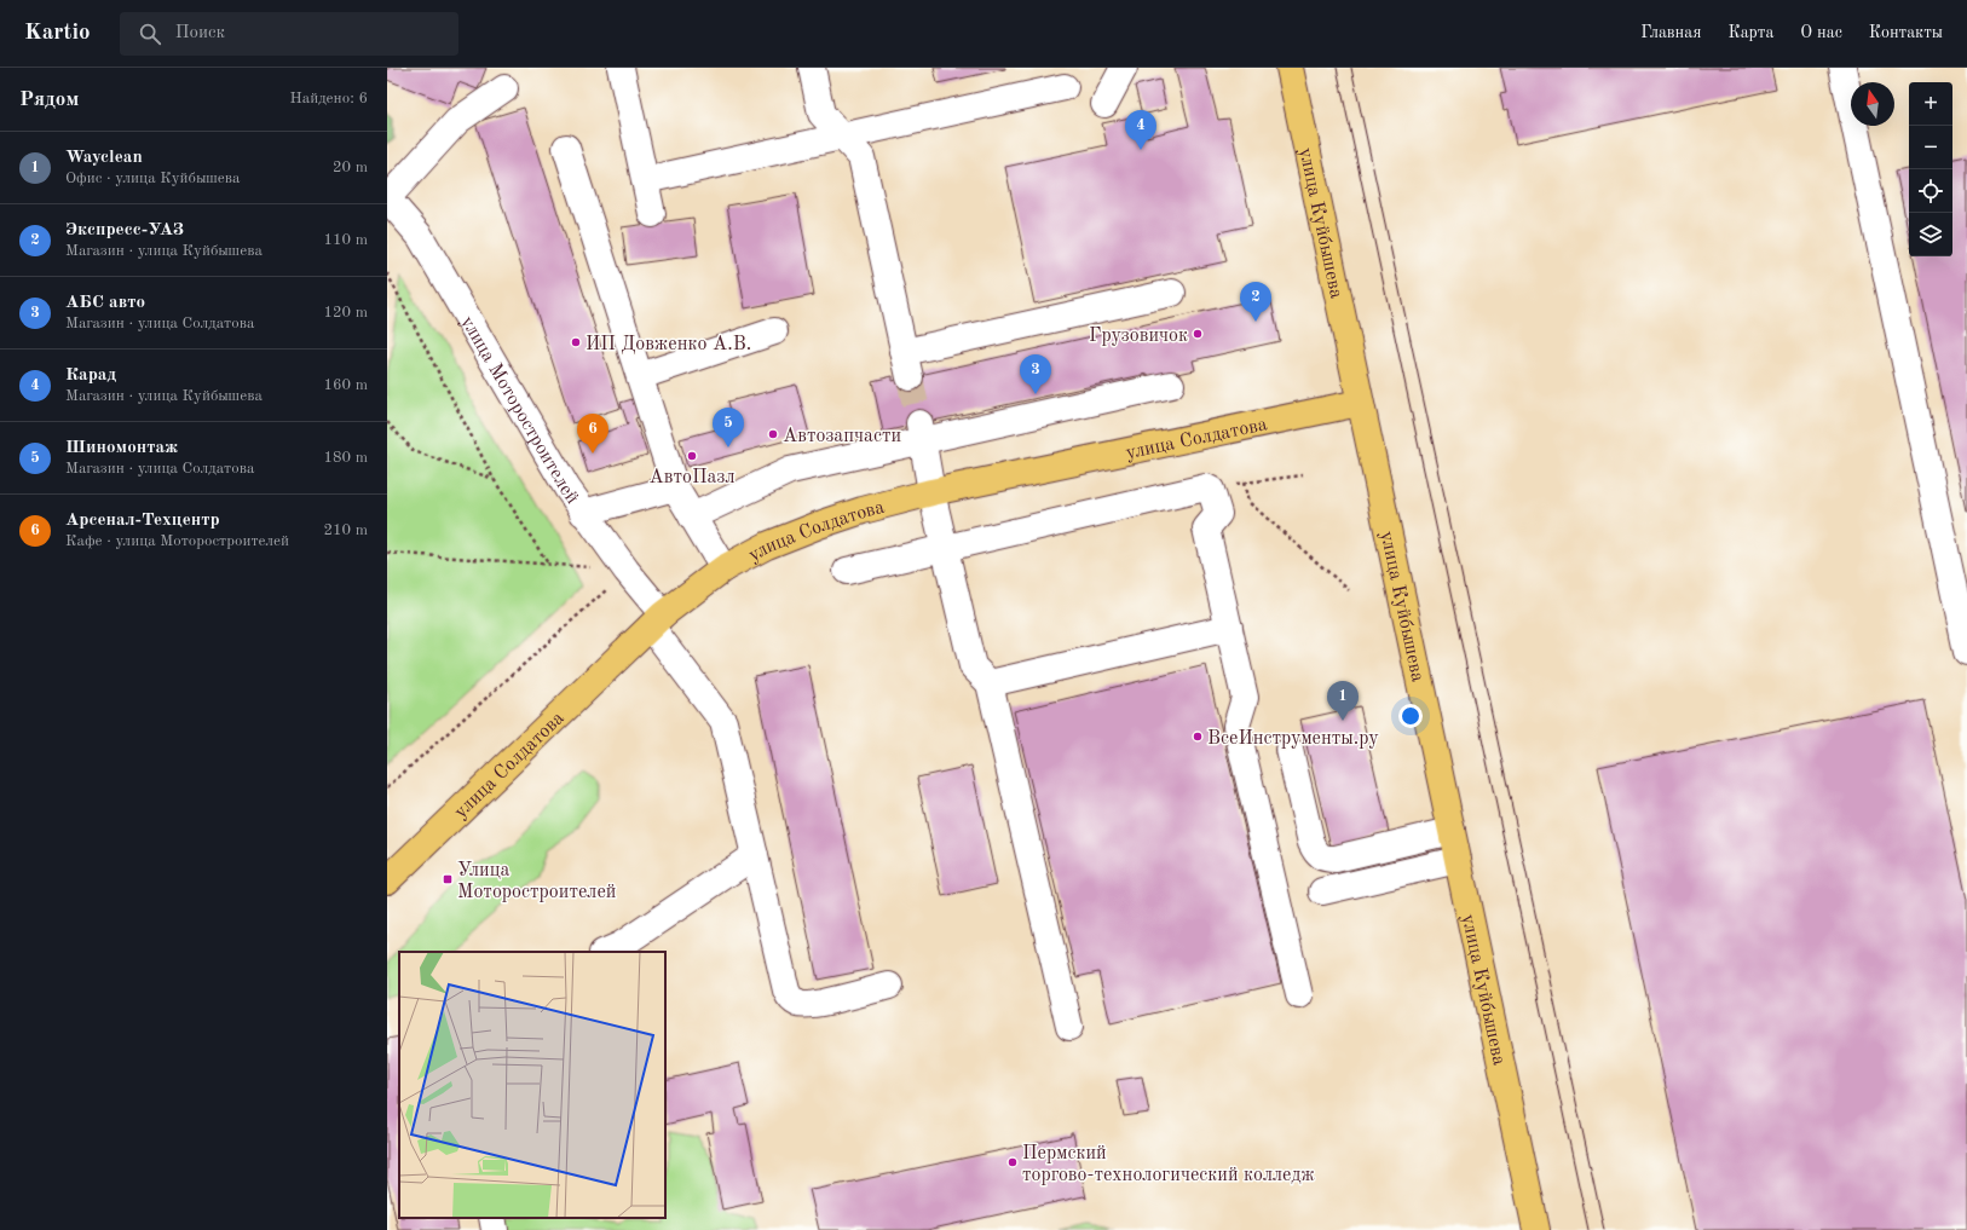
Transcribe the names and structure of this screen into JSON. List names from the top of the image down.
{
  "streets": {
    "main road": ["улица Куйбышева", "улица Солдатова"],
    "street": ["улица Моторостроителей"]
  },
  "crossings": [
    ["улица Куйбышева", "улица Солдатова"],
    ["улица Моторостроителей", "улица Солдатова"]
  ],
  "places": {
    "other": [
      "Грузовичок",
      "ИП Довженко А.В.",
      "Автозапчасти",
      "АвтоПазл",
      "ВсеИнструменты.ру",
      "Пермский торгово-технологический колледж"
    ],
    "transit": ["Улица Моторостроителей"]
  },
  "north": "top",
  "page": {
    "header": "Kartio",
    "search": "Поиск",
    "nav": [
      "Главная",
      "Карта",
      "О нас",
      "Контакты"
    ],
    "heading": ["Рядом", "Найдено: 6"],
    "map_buttons": ["+", "−"],
    "pins": [
      "4",
      "2",
      "3",
      "5",
      "6",
      "1"
    ],
    "list": [
      {
        "mark": "1",
        "name": "Wayclean",
        "note": "Офис · улица Куйбышева",
        "value": "20 m"
      },
      {
        "mark": "2",
        "name": "Экспресс-УАЗ",
        "note": "Магазин · улица Куйбышева",
        "value": "110 m"
      },
      {
        "mark": "3",
        "name": "АБС авто",
        "note": "Магазин · улица Солдатова",
        "value": "120 m"
      },
      {
        "mark": "4",
        "name": "Карад",
        "note": "Магазин · улица Куйбышева",
        "value": "160 m"
      },
      {
        "mark": "5",
        "name": "Шиномонтаж",
        "note": "Магазин · улица Солдатова",
        "value": "180 m"
      },
      {
        "mark": "6",
        "name": "Арсенал-Техцентр",
        "note": "Кафе · улица Моторостроителей",
        "value": "210 m"
      }
    ]
  }
}
